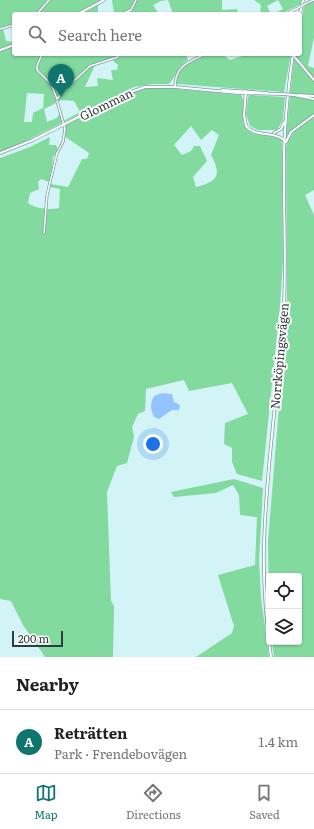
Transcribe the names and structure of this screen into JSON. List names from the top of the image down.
{
  "streets": {
    "main road": ["Glomman", "Norrköpingsvägen"]
  },
  "scale_bar": "200 m",
  "page": {
    "search": "Search here",
    "pins": "A",
    "scale": "200 m",
    "heading": "Nearby",
    "list": [
      {
        "mark": "A",
        "name": "Reträtten",
        "note": "Park · Frendebovägen",
        "value": "1.4 km"
      }
    ],
    "nav": ["Map", "Directions", "Saved"]
  }
}
